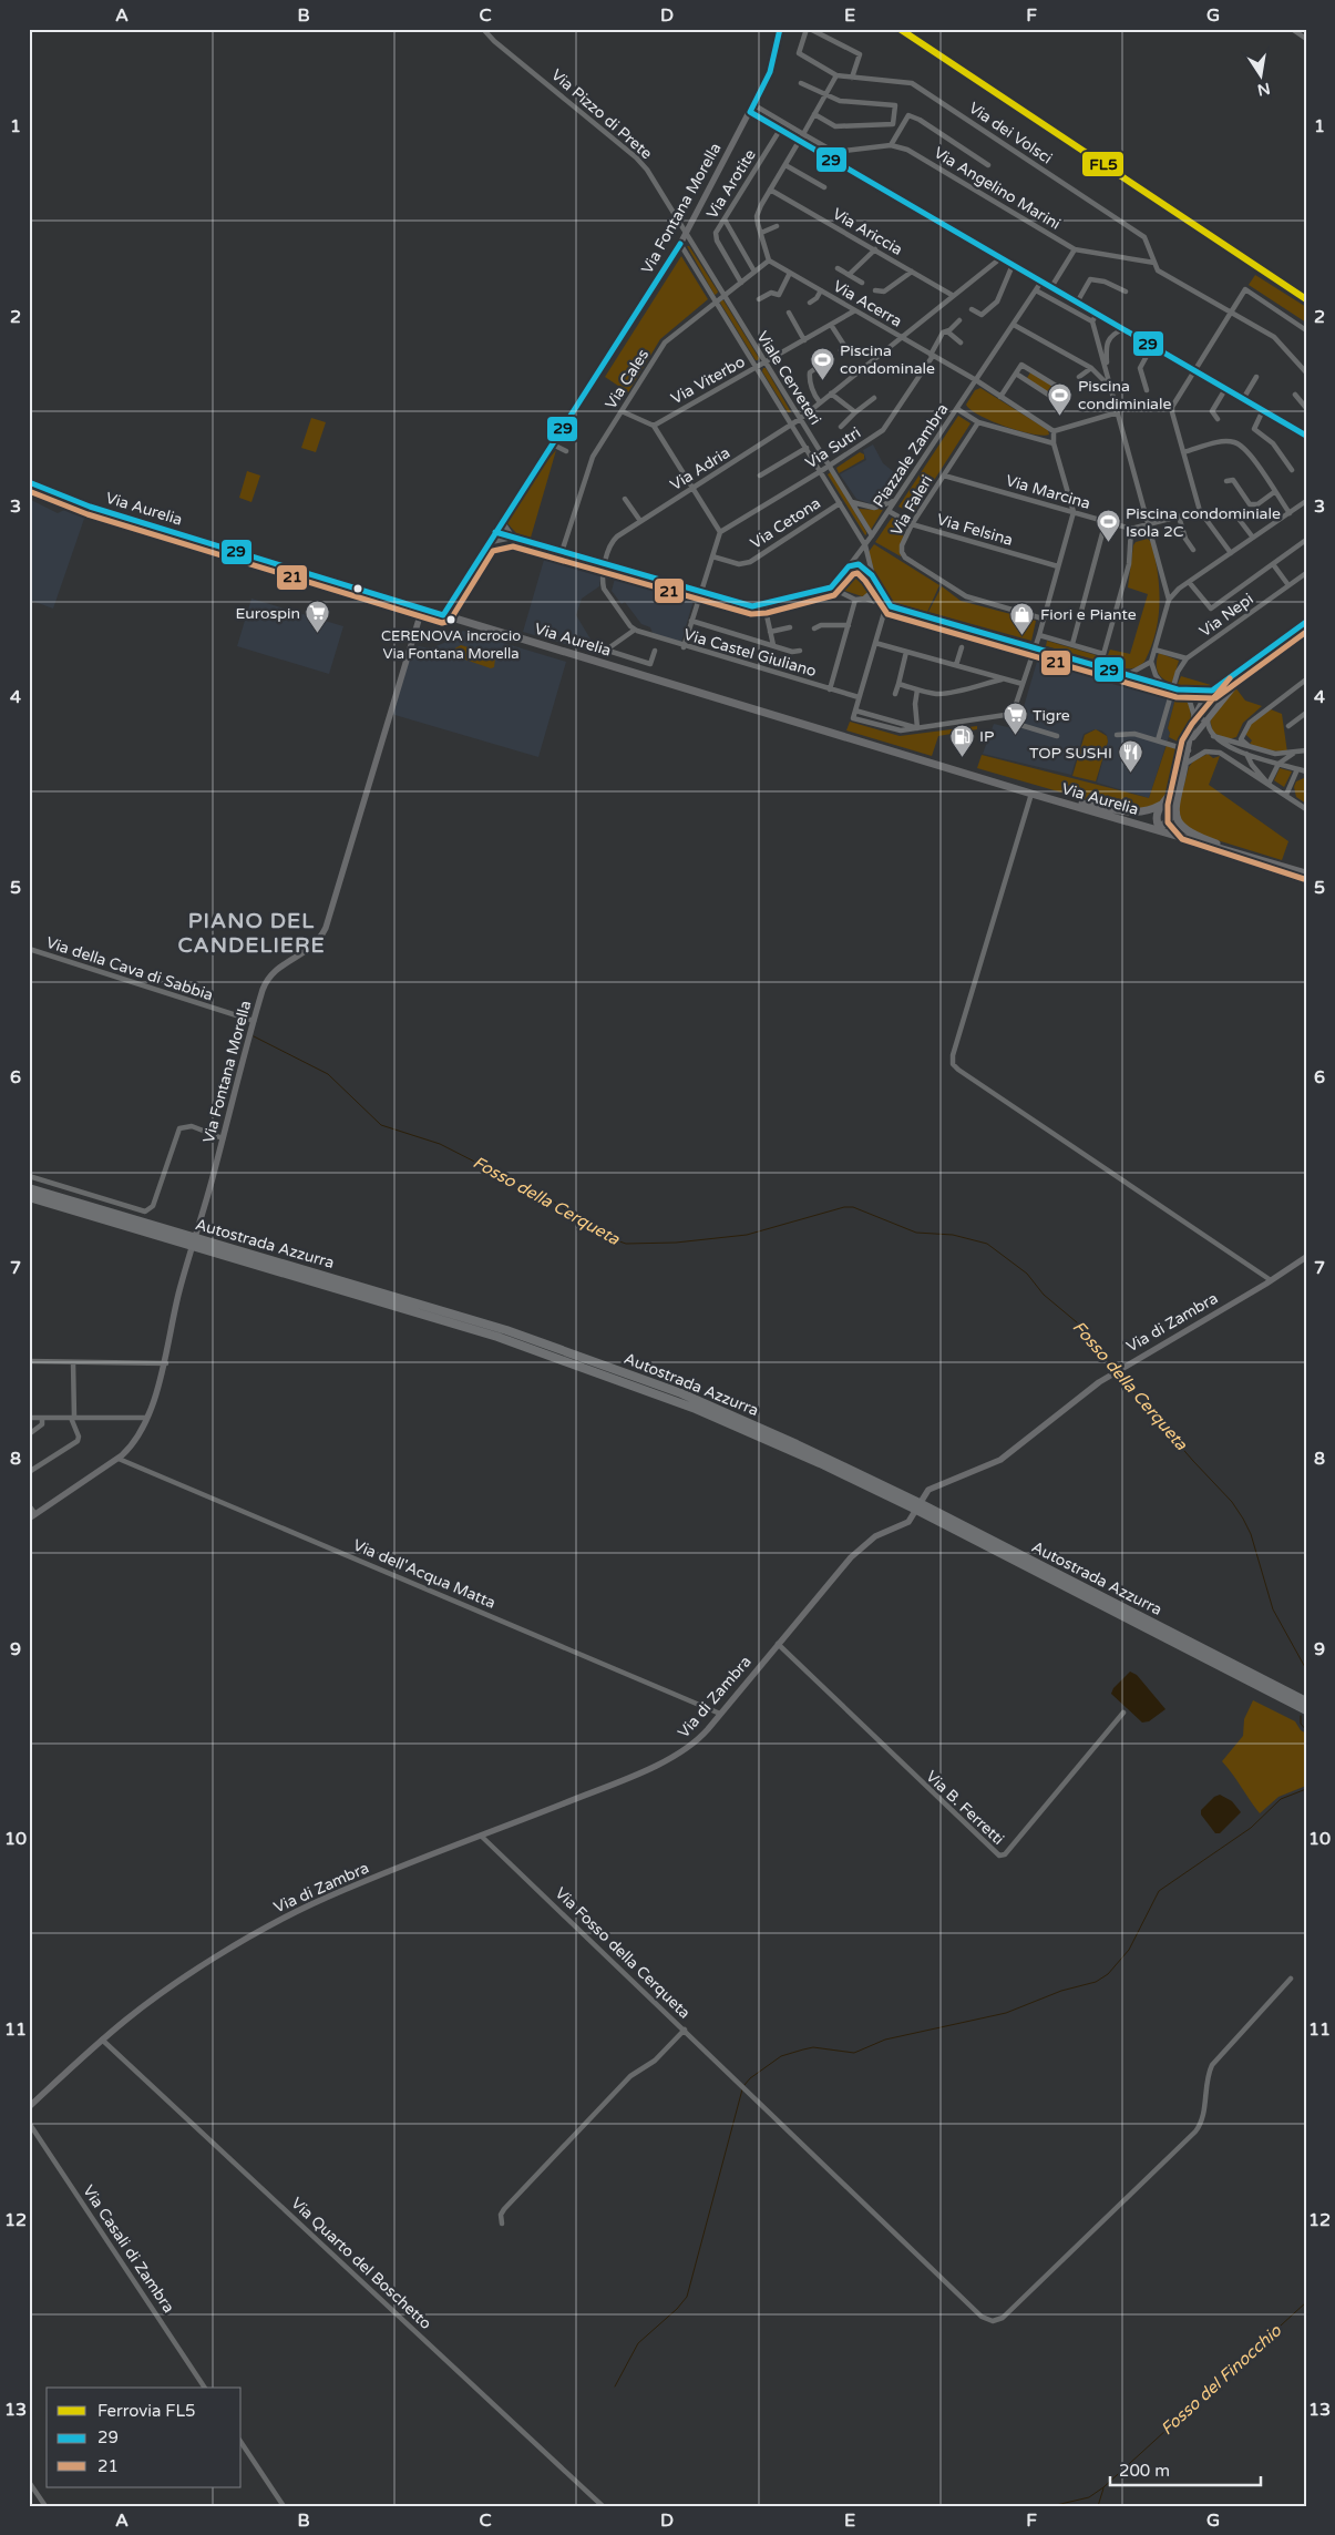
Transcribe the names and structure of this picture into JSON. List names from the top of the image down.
{
  "streets": {
    "highway": ["Autostrada Azzurra"],
    "main road": ["Via Aurelia"],
    "street": [
      "Via Pizzo di Prete",
      "Via dei Volsci",
      "Via Arotite",
      "Via Angelino Marini",
      "Via Fontana Morella",
      "Via Ariccia",
      "Via Acerra",
      "Viale Cerveteri",
      "Via Cales",
      "Via Viterbo",
      "Via Sutri",
      "Piazzale Zambra",
      "Via Adria",
      "Via Marcina",
      "Via Faleri",
      "Via Cetona",
      "Via Felsina",
      "Via Nepi",
      "Via Castel Giuliano",
      "Via della Cava di Sabbia",
      "Via di Zambra",
      "Via dell'Acqua Matta",
      "Via B. Ferretti",
      "Via Fosso della Cerqueta",
      "Via Casali di Zambra",
      "Via Quarto del Boschetto"
    ]
  },
  "crossings": [
    ["Via Pizzo di Prete", "Via Fontana Morella"],
    ["Via Pizzo di Prete", "Viale Cerveteri"],
    ["Via dei Volsci", "Via Angelino Marini"],
    ["Via Arotite", "Via Cales"],
    ["Via Fontana Morella", "Viale Cerveteri"],
    ["Via Fontana Morella", "Via Aurelia"],
    ["Via Fontana Morella", "Via della Cava di Sabbia"],
    ["Via Fontana Morella", "Via dell'Acqua Matta"],
    ["Via Ariccia", "Via Adria"],
    ["Via Acerra", "Via Cales"],
    ["Via Acerra", "Via Viterbo"],
    ["Via Acerra", "Via Sutri"],
    ["Via Acerra", "Piazzale Zambra"],
    ["Via Acerra", "Via Adria"],
    ["Viale Cerveteri", "Via Cales"],
    ["Viale Cerveteri", "Via Viterbo"],
    ["Viale Cerveteri", "Via Sutri"],
    ["Viale Cerveteri", "Piazzale Zambra"],
    ["Viale Cerveteri", "Via Adria"],
    ["Viale Cerveteri", "Via Cetona"],
    ["Piazzale Zambra", "Via Felsina"],
    ["Via Marcina", "Via Faleri"],
    ["Via Faleri", "Via Felsina"],
    ["Via di Zambra", "Via dell'Acqua Matta"],
    ["Via di Zambra", "Via B. Ferretti"],
    ["Via di Zambra", "Via Fosso della Cerqueta"],
    ["Via di Zambra", "Via Quarto del Boschetto"]
  ],
  "districts": ["PIANO DEL CANDELIERE"],
  "water": ["Fosso della Cerqueta", "Fosso del Finocchio"],
  "places": {
    "sports": ["Piscina condominale", "Piscina condiminiale", "Piscina condominiale Isola 2C"],
    "other": ["CERENOVA incrocio Via Fontana Morella"],
    "supermarket": ["Eurospin", "Tigre"],
    "shop": ["Fiori e Piante"],
    "fuel station": ["IP"],
    "restaurant": ["TOP SUSHI"]
  },
  "lines": ["rail line FL5", "transit line 29", "transit line 21"],
  "legend": ["Ferrovia FL5", "29", "21"],
  "scale_bar": "200 m",
  "north": "bottom",
  "grid": {
    "columns": [
      "A",
      "B",
      "C",
      "D",
      "E",
      "F",
      "G"
    ],
    "rows": [
      "1",
      "2",
      "3",
      "4",
      "5",
      "6",
      "7",
      "8",
      "9",
      "10",
      "11",
      "12",
      "13"
    ]
  }
}
